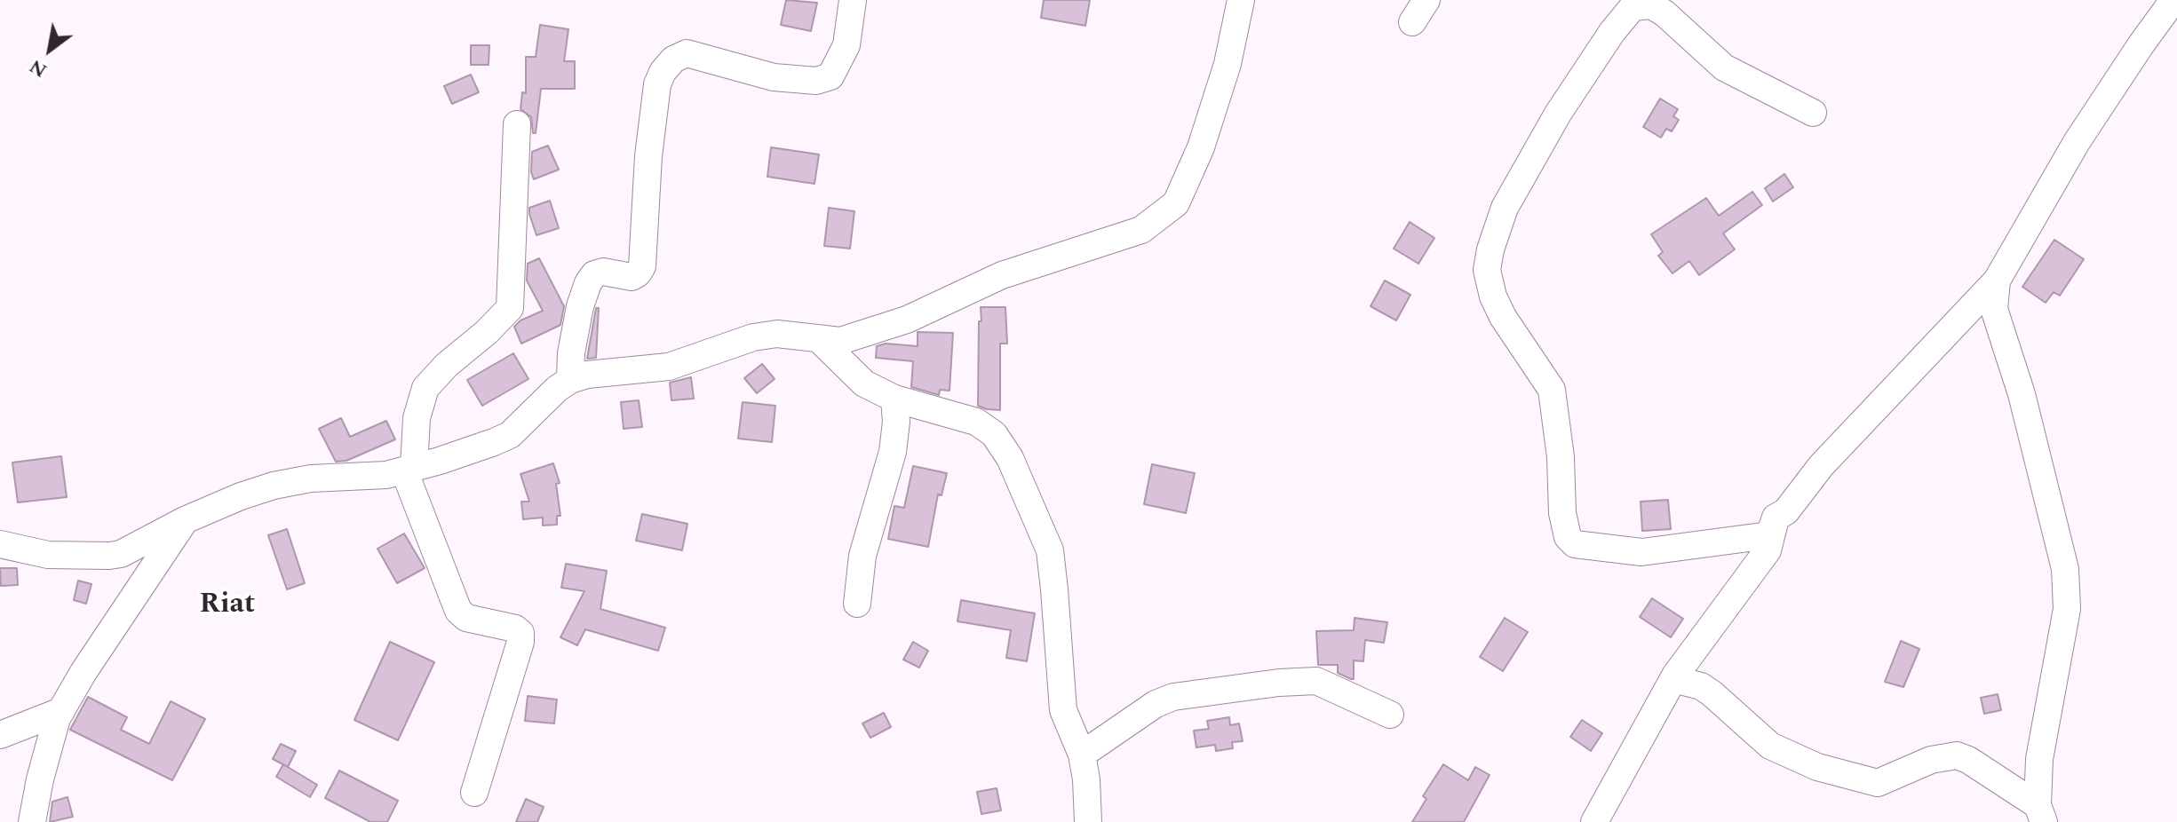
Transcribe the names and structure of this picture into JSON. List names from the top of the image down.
{
  "districts": ["Riat"],
  "north": "bottom left"
}
